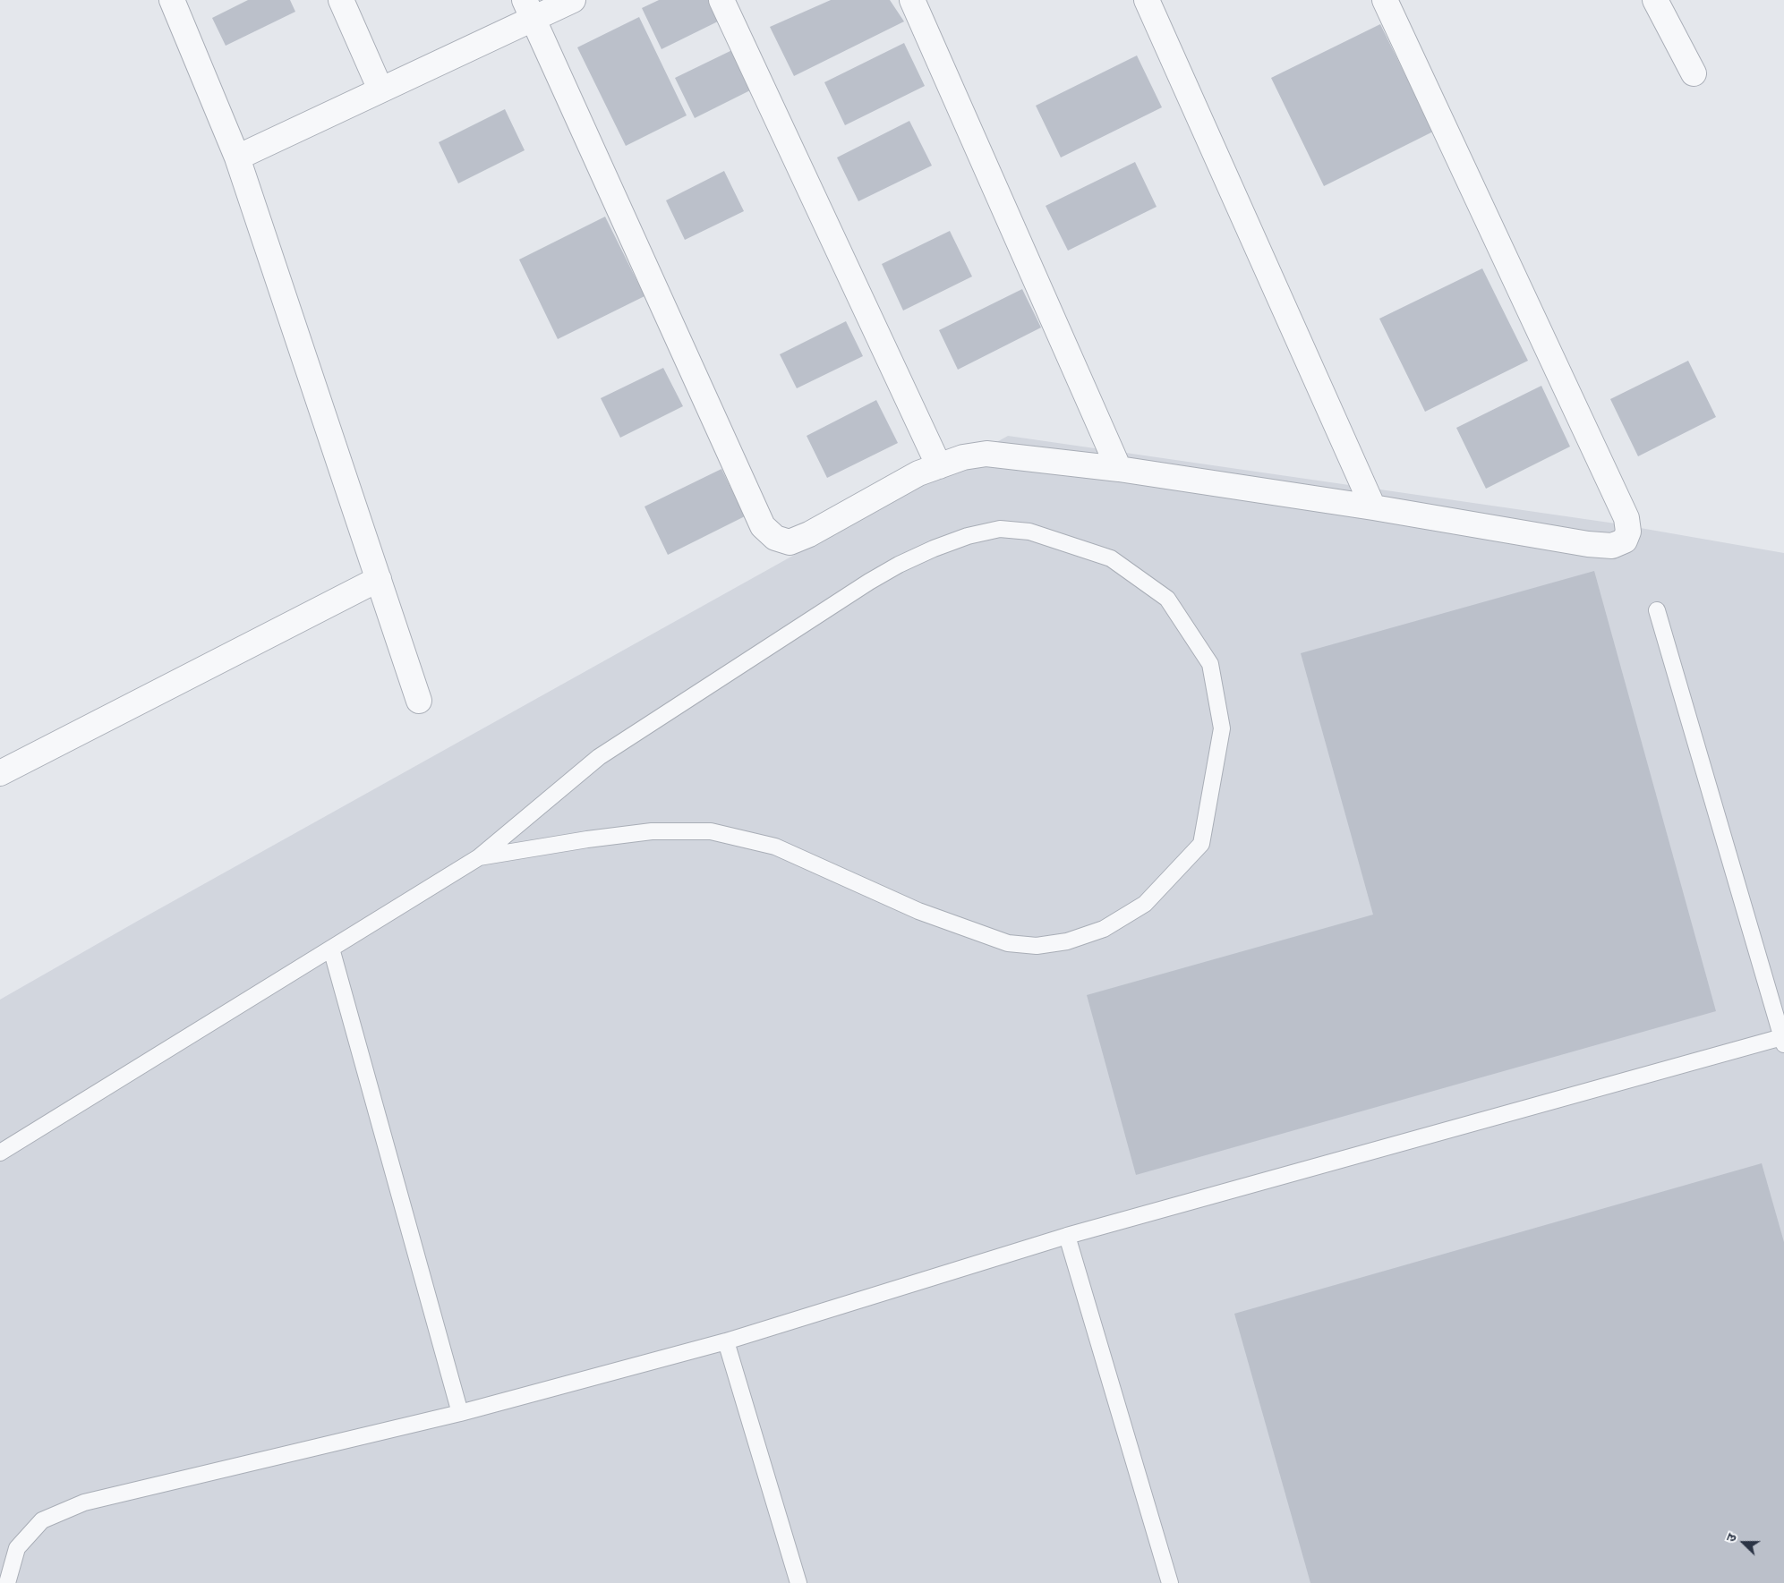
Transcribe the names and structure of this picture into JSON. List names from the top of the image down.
{
  "north": "left"
}
